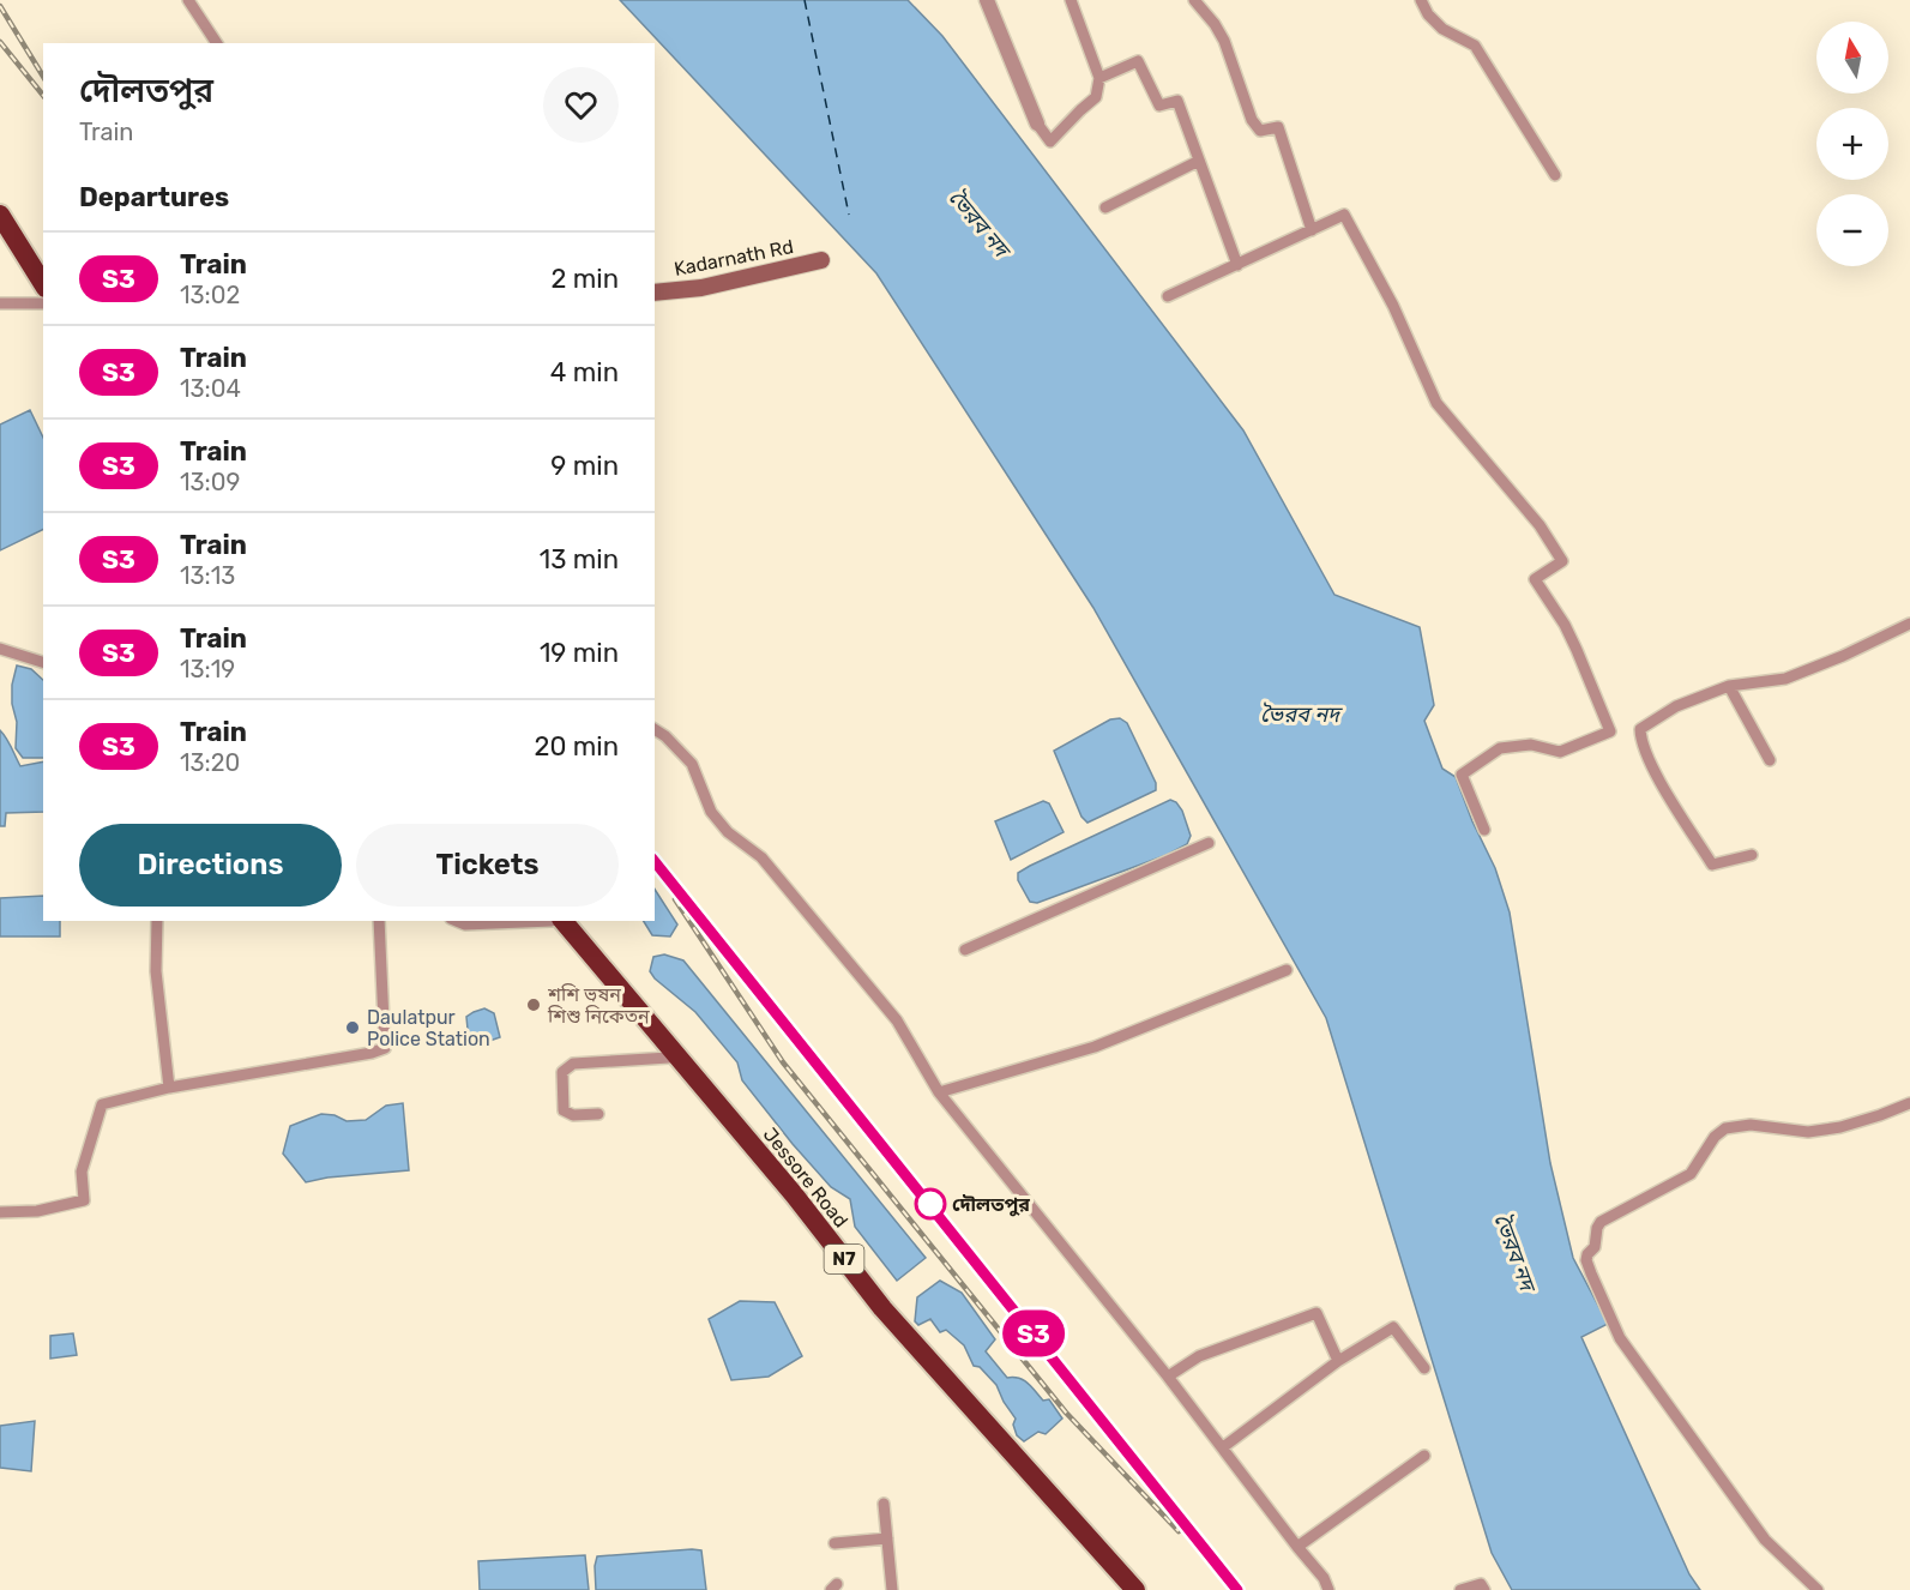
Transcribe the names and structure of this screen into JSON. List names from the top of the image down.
{
  "streets": {
    "highway": ["Jessore Road", "N7"],
    "main road": ["Kadarnath Rd"]
  },
  "water": ["ভৈরব নদ"],
  "places": ["শশি ভূষন শিশু নিকেতন", "Daulatpur Police Station", "দৌলতপুর"],
  "north": "top",
  "page": {
    "on_map": "S3",
    "map_buttons": ["+", "−"],
    "heading": [
      ["দৌলতপুর", "Train"],
      "Departures"
    ],
    "list": [
      {
        "mark": "S3",
        "name": "Train",
        "note": "13:02",
        "value": "2 min"
      },
      {
        "mark": "S3",
        "name": "Train",
        "note": "13:04",
        "value": "4 min"
      },
      {
        "mark": "S3",
        "name": "Train",
        "note": "13:09",
        "value": "9 min"
      },
      {
        "mark": "S3",
        "name": "Train",
        "note": "13:13",
        "value": "13 min"
      },
      {
        "mark": "S3",
        "name": "Train",
        "note": "13:19",
        "value": "19 min"
      },
      {
        "mark": "S3",
        "name": "Train",
        "note": "13:20",
        "value": "20 min"
      }
    ],
    "buttons": ["Directions", "Tickets"]
  }
}
